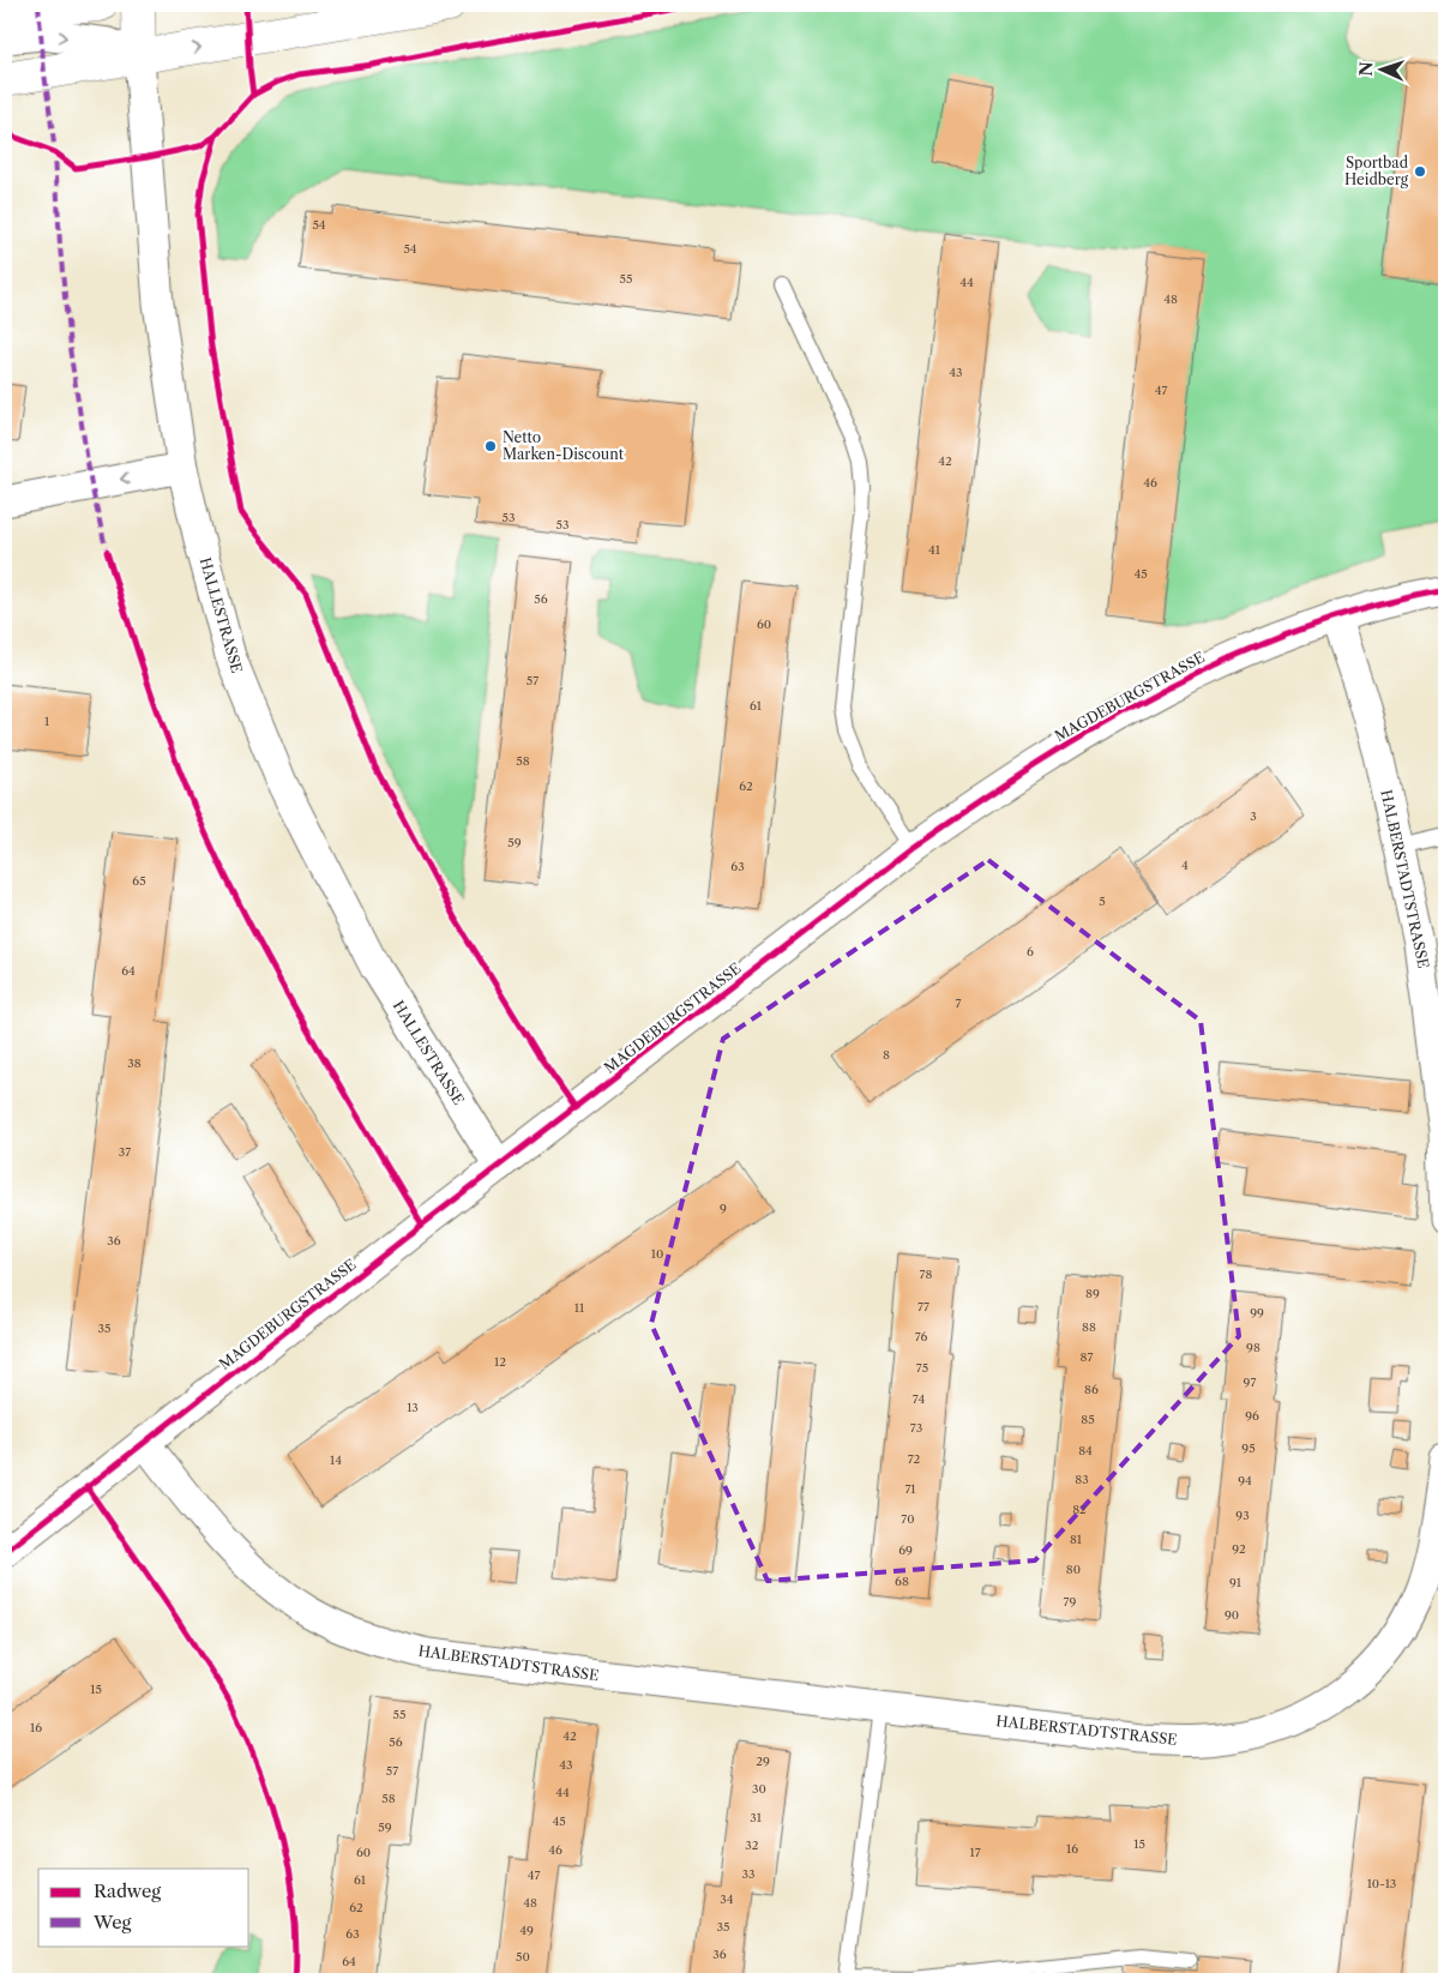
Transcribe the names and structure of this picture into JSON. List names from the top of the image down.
{
  "streets": {
    "street": ["HALLESTRASSE", "MAGDEBURGSTRASSE", "HALBERSTADTSTRASSE"]
  },
  "crossings": [
    ["HALLESTRASSE", "MAGDEBURGSTRASSE"],
    ["MAGDEBURGSTRASSE", "HALBERSTADTSTRASSE"]
  ],
  "places": ["Sportbad Heidberg", "Netto Marken-Discount"],
  "house_numbers": [
    "54",
    "54",
    "55",
    "44",
    "48",
    "43",
    "47",
    "42",
    "46",
    "53",
    "53",
    "41",
    "45",
    "56",
    "60",
    "57",
    "61",
    "1",
    "58",
    "62",
    "3",
    "59",
    "4",
    "63",
    "65",
    "5",
    "6",
    "64",
    "7",
    "8",
    "38",
    "37",
    "9",
    "36",
    "10",
    "78",
    "89",
    "77",
    "11",
    "99",
    "88",
    "35",
    "76",
    "98",
    "87",
    "12",
    "75",
    "97",
    "86",
    "74",
    "13",
    "96",
    "85",
    "73",
    "95",
    "84",
    "72",
    "14",
    "83",
    "94",
    "71",
    "82",
    "93",
    "70",
    "81",
    "92",
    "69",
    "80",
    "68",
    "91",
    "79",
    "90",
    "15",
    "55",
    "16",
    "42",
    "56",
    "29",
    "43",
    "57",
    "30",
    "44",
    "58",
    "31",
    "45",
    "59",
    "15",
    "32",
    "16",
    "46",
    "60",
    "17",
    "33",
    "47",
    "61",
    "10-13",
    "34",
    "48",
    "62",
    "35",
    "49",
    "63",
    "36",
    "50",
    "64"
  ],
  "legend": ["Radweg", "Weg"],
  "north": "left"
}
